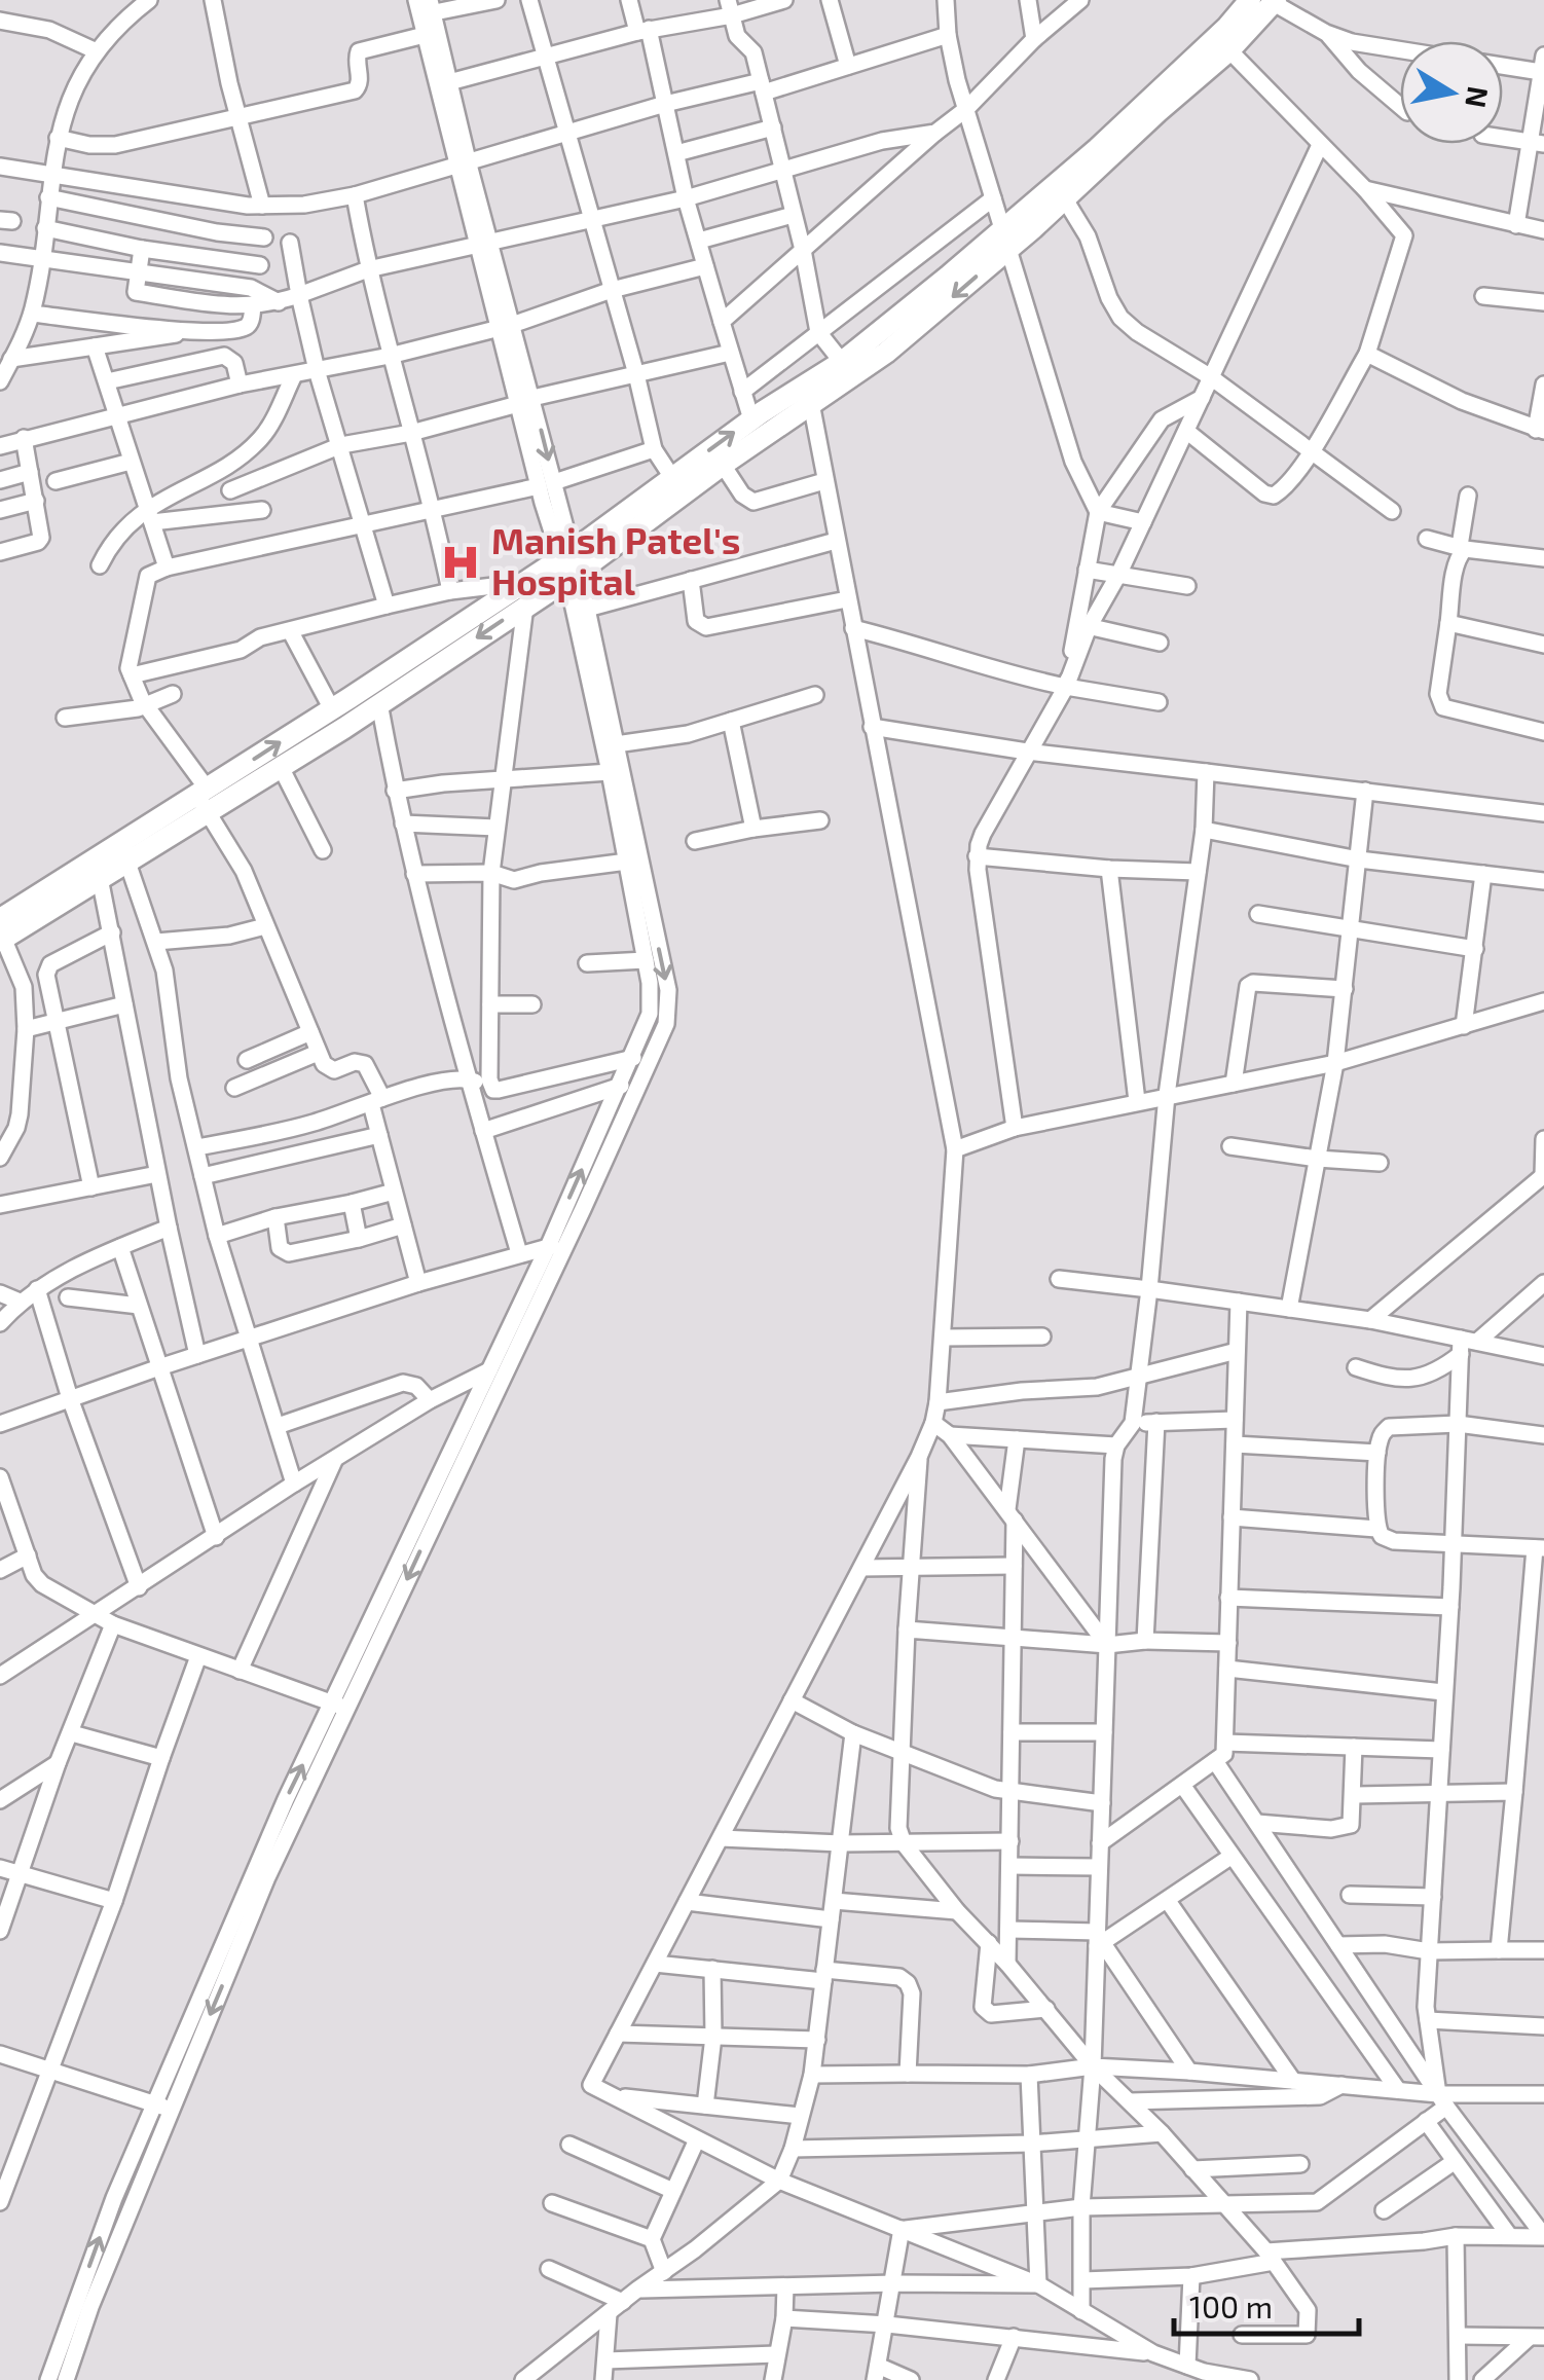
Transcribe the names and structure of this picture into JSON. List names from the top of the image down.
{
  "places": {
    "hospital": ["Manish Patel's Hospital"]
  },
  "scale_bar": "100 m",
  "north": "right"
}
